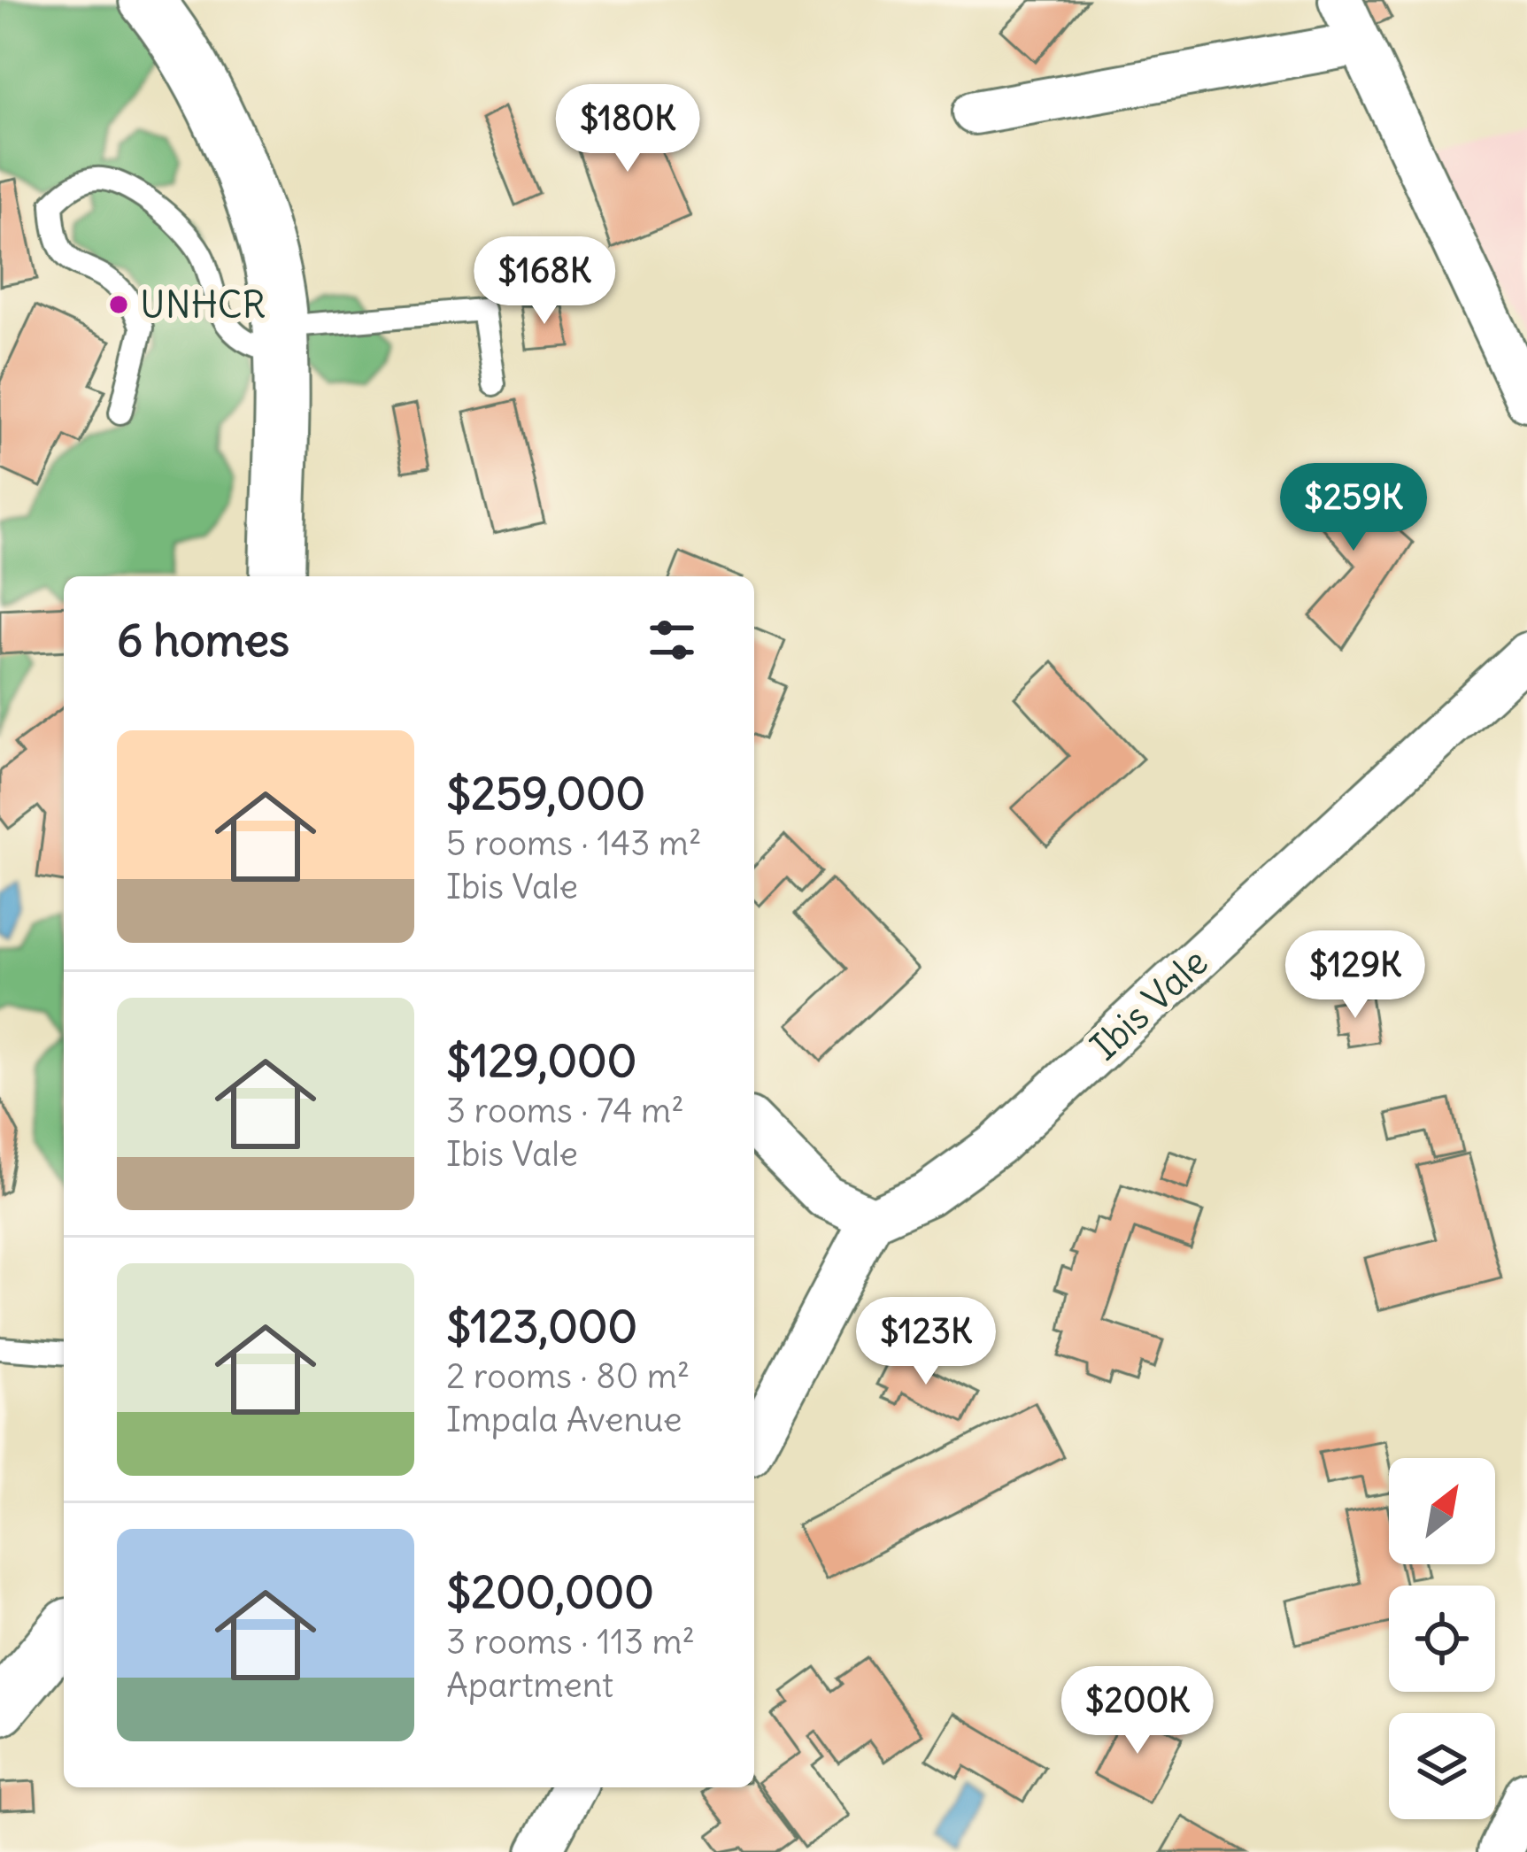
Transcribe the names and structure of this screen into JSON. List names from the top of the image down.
{
  "streets": {
    "street": ["Ibis Vale"]
  },
  "places": ["UNHCR"],
  "north": "top right",
  "page": {
    "price": [
      "$180K",
      "$168K",
      "$259K",
      "$129K",
      "$123K",
      "$200K"
    ],
    "heading": "6 homes",
    "list": [
      {
        "name": "$259,000",
        "note": "5 rooms · 143 m² · Ibis Vale"
      },
      {
        "name": "$129,000",
        "note": "3 rooms · 74 m² · Ibis Vale"
      },
      {
        "name": "$123,000",
        "note": "2 rooms · 80 m² · Impala Avenue"
      },
      {
        "name": "$200,000",
        "note": "3 rooms · 113 m² · Apartment"
      }
    ]
  }
}
